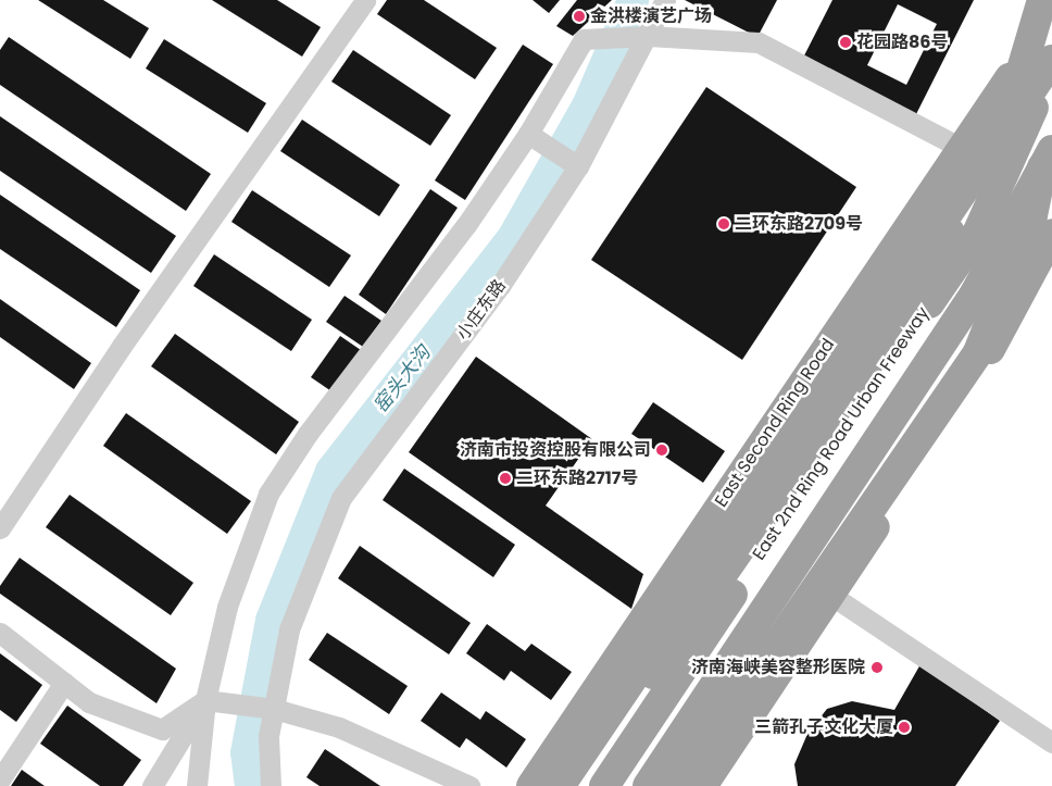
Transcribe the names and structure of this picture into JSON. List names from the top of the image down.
{
  "streets": {
    "highway": ["East Second Ring Road", "East 2nd Ring Road Urban Freeway"],
    "street": ["小庄东路"]
  },
  "water": ["窑头大沟"],
  "places": [
    "金洪楼演艺广场",
    "花园路86号",
    "二环东路2709号",
    "济南市投资控股有限公司",
    "二环东路2717号",
    "济南海峡美容整形医院",
    "三箭孔子文化大厦"
  ]
}
